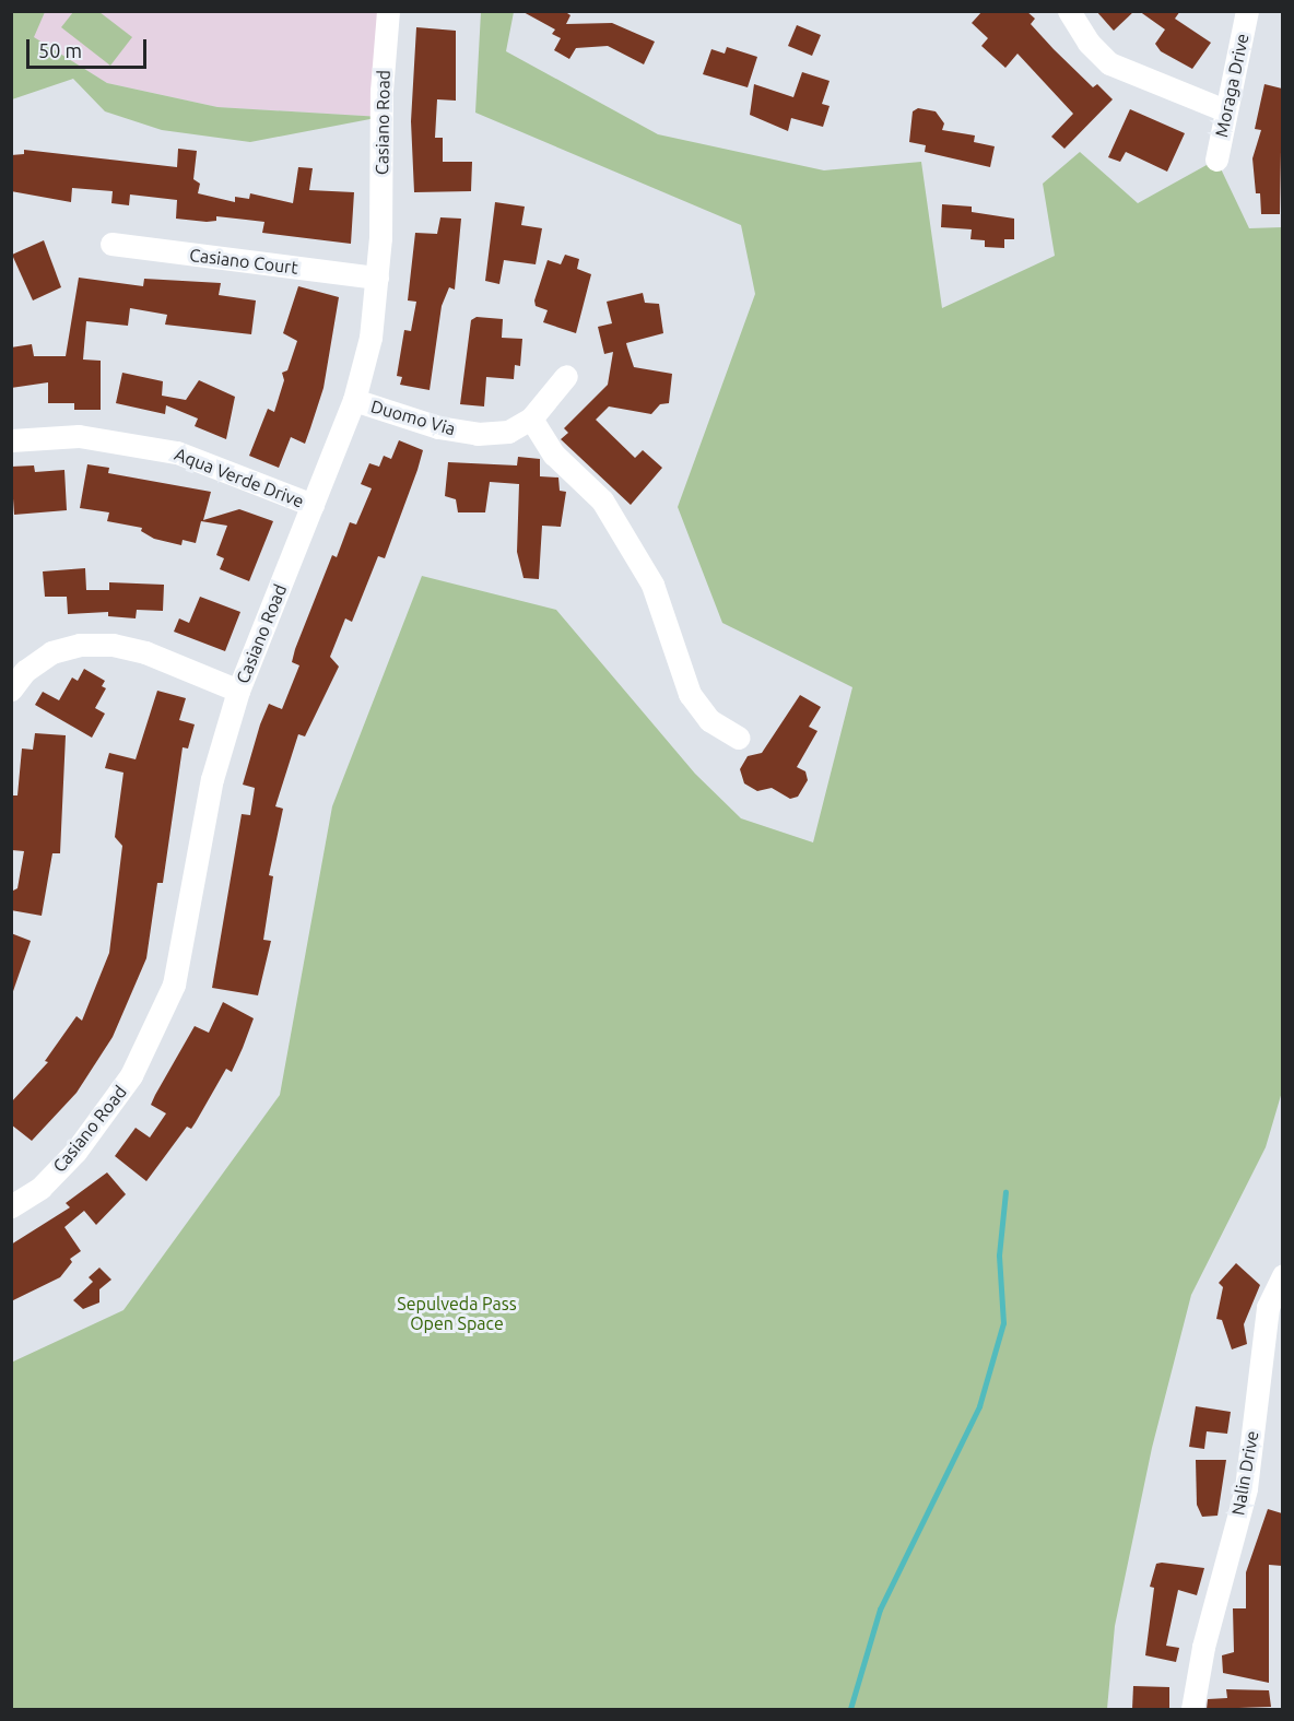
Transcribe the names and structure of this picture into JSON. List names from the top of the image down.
{
  "streets": {
    "street": [
      "Moraga Drive",
      "Casiano Road",
      "Casiano Court",
      "Duomo Via",
      "Aqua Verde Drive",
      "Nalin Drive"
    ]
  },
  "crossings": [
    ["Casiano Road", "Casiano Court"],
    ["Casiano Road", "Duomo Via"],
    ["Casiano Road", "Aqua Verde Drive"]
  ],
  "parks": ["Sepulveda Pass Open Space"],
  "scale_bar": "50 m"
}
